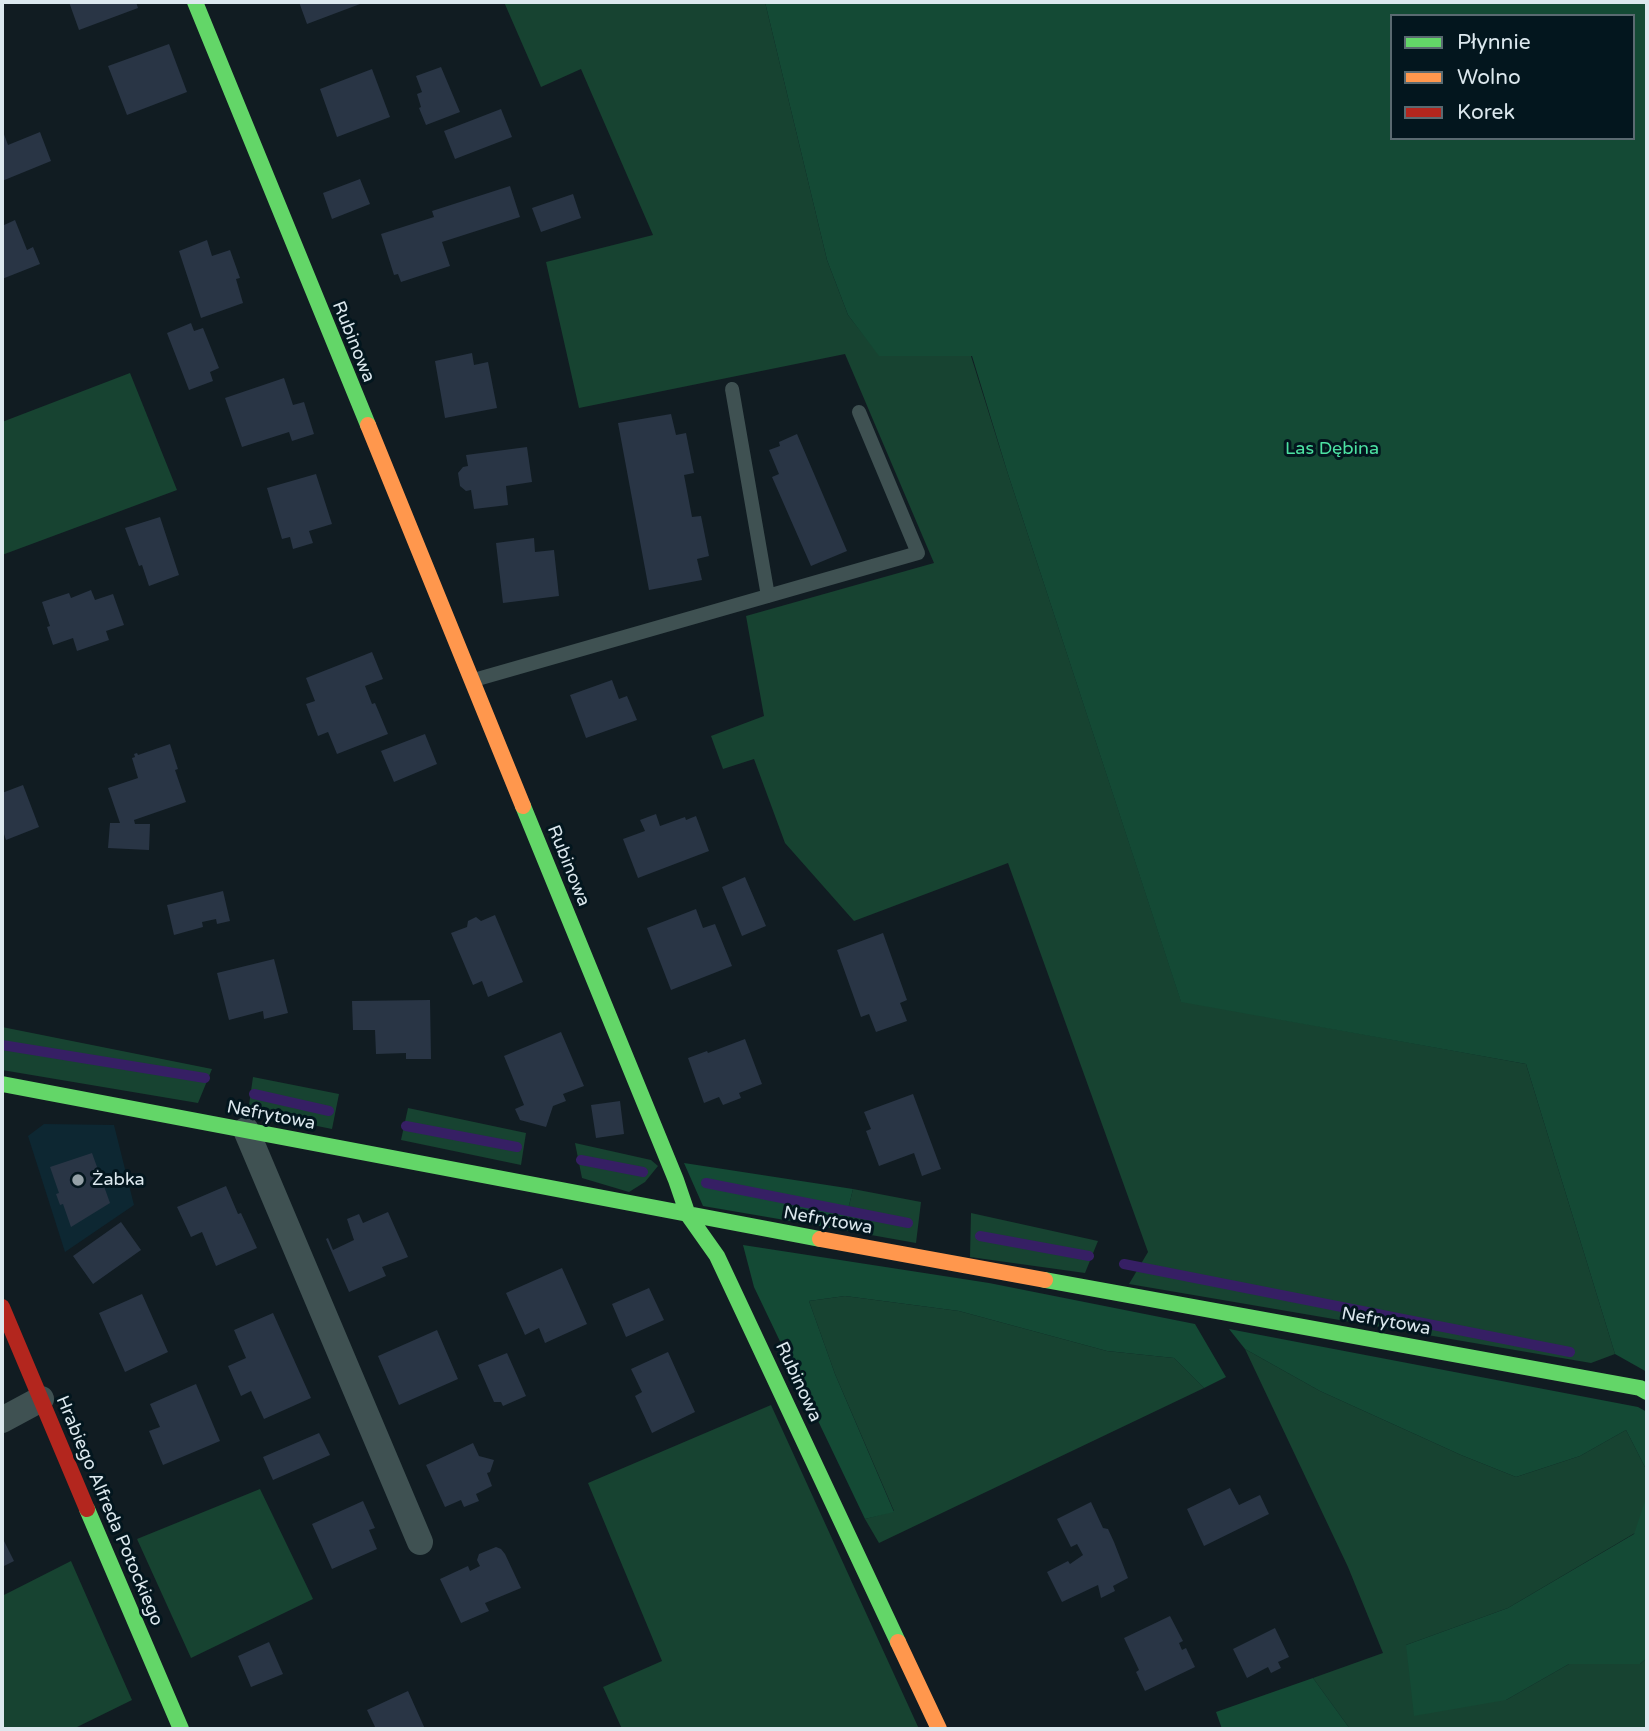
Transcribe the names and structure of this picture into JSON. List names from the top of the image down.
{
  "streets": {
    "street": ["Rubinowa", "Nefrytowa", "Hrabiego Alfreda Potockiego"]
  },
  "crossings": [
    ["Rubinowa", "Nefrytowa"]
  ],
  "parks": ["Las Dębina"],
  "places": ["Żabka"],
  "legend": ["Płynnie", "Wolno", "Korek"]
}
